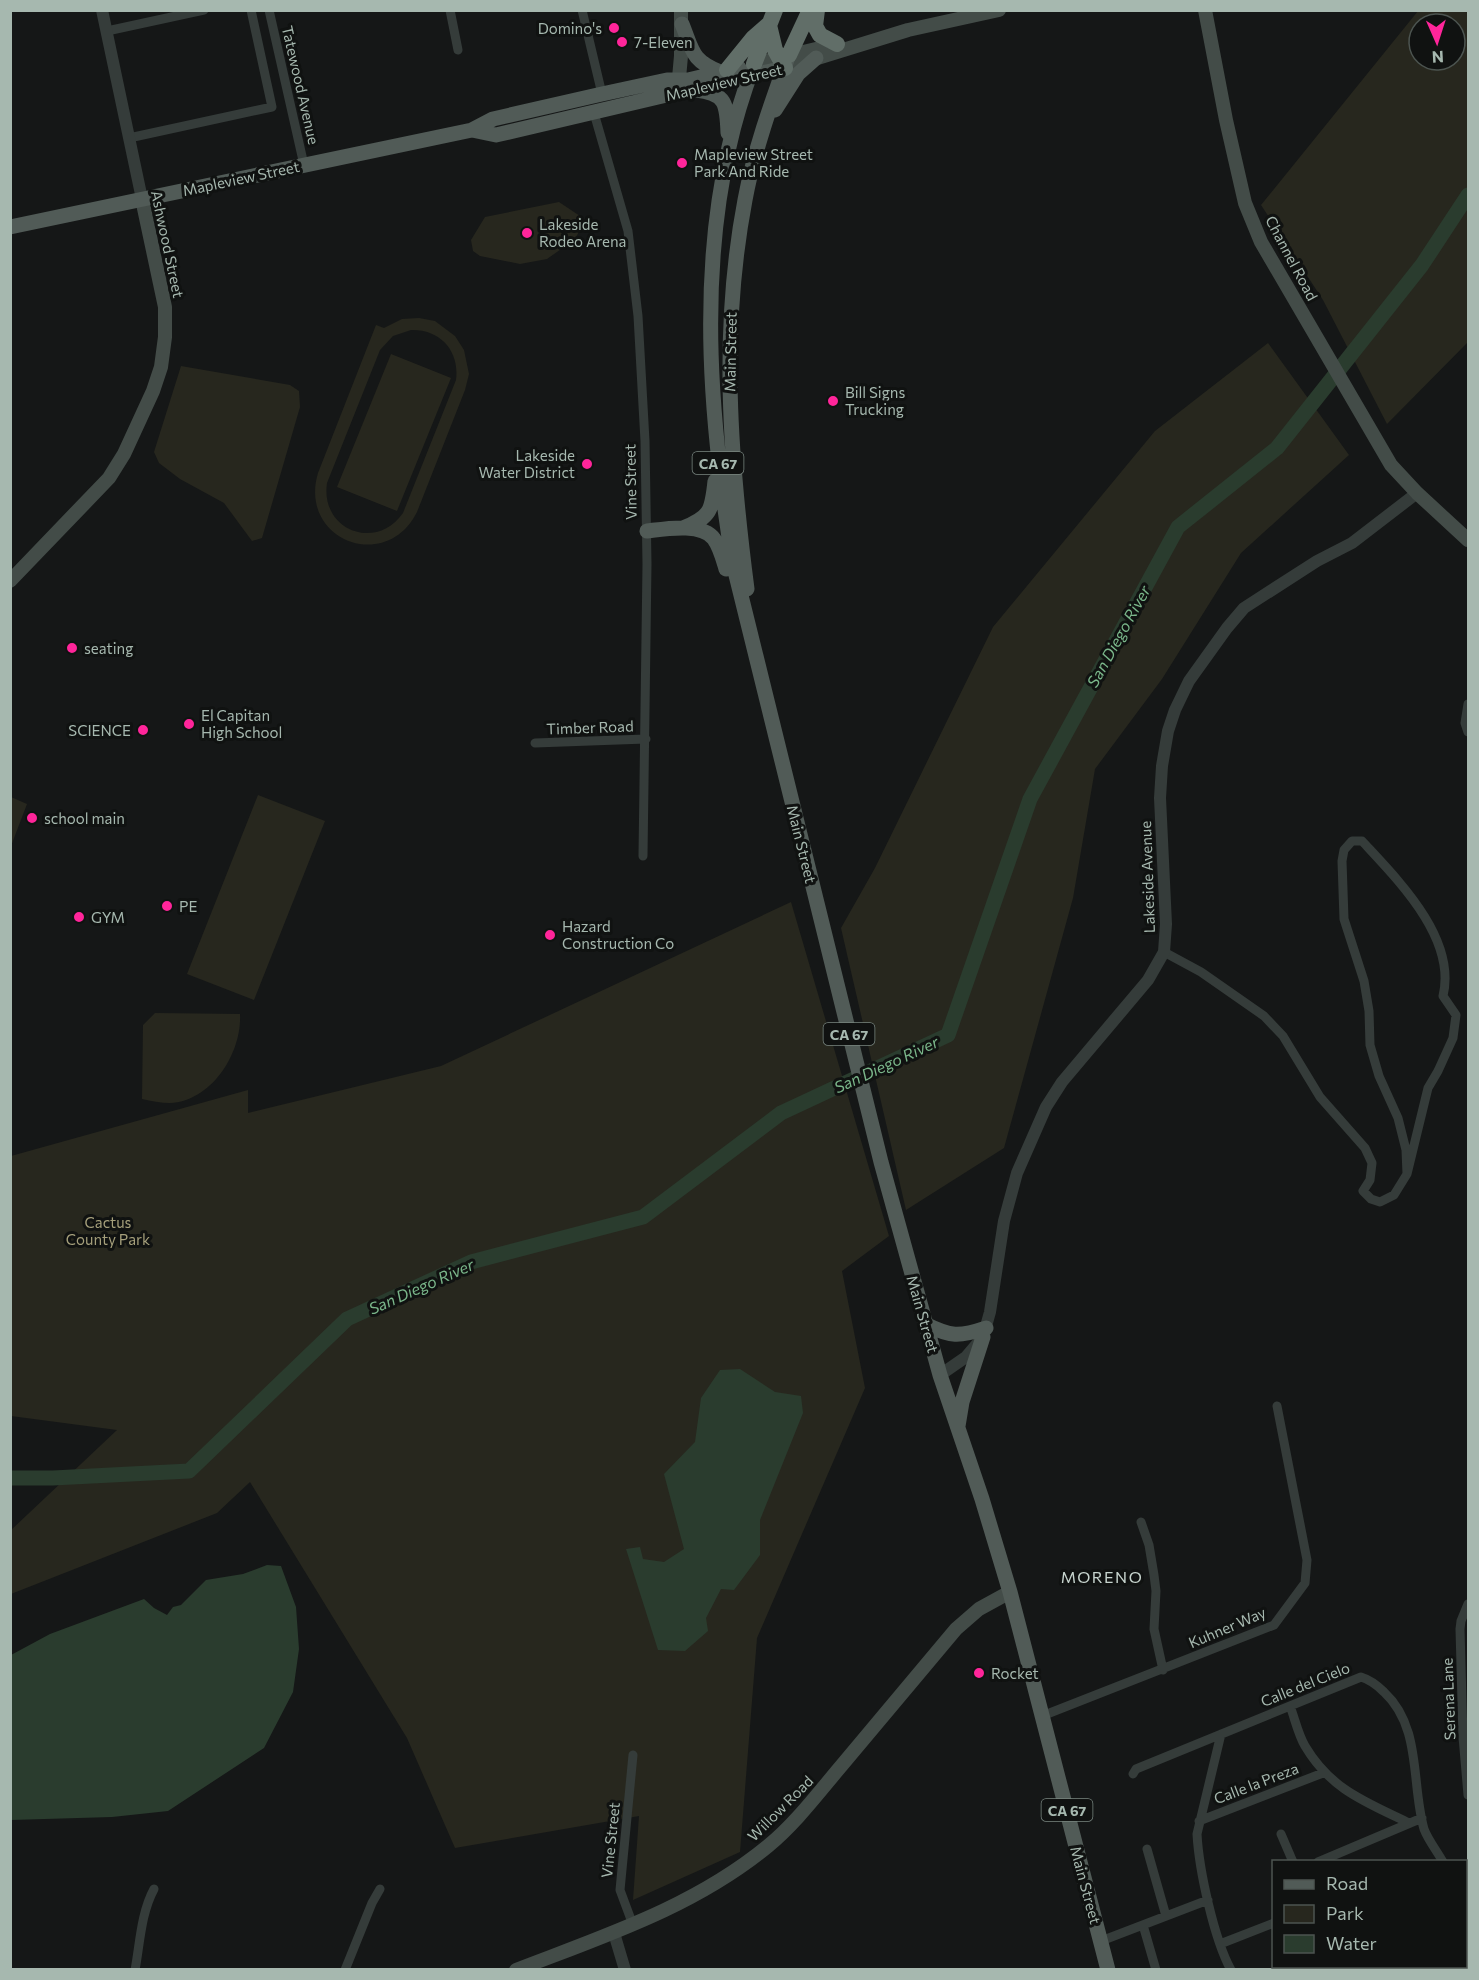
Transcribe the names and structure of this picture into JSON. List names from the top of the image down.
{
  "streets": {
    "highway": ["CA 67"],
    "main road": [
      "Mapleview Street",
      "Ashwood Street",
      "Channel Road",
      "Main Street",
      "Willow Road"
    ],
    "street": [
      "Tatewood Avenue",
      "Vine Street",
      "Timber Road",
      "Lakeside Avenue",
      "Kuhner Way",
      "Calle del Cielo",
      "Serena Lane",
      "Calle la Preza"
    ]
  },
  "crossings": [
    ["Mapleview Street", "Tatewood Avenue"],
    ["Mapleview Street", "Ashwood Street"],
    ["Mapleview Street", "Main Street"],
    ["Mapleview Street", "CA 67"],
    ["Mapleview Street", "Vine Street"],
    ["Channel Road", "Lakeside Avenue"],
    ["Main Street", "CA 67"],
    ["Main Street", "Kuhner Way"],
    ["Main Street", "Willow Road"],
    ["Vine Street", "Timber Road"],
    ["Vine Street", "Willow Road"]
  ],
  "districts": ["MORENO"],
  "water": ["San Diego River"],
  "parks": ["Cactus County Park"],
  "places": [
    "Domino's",
    "7-Eleven",
    "Mapleview Street Park And Ride",
    "Lakeside Rodeo Arena",
    "Bill Signs Trucking",
    "Lakeside Water District",
    "seating",
    "El Capitan High School",
    "SCIENCE",
    "school main",
    "PE",
    "GYM",
    "Hazard Construction Co",
    "Rocket"
  ],
  "legend": ["Road", "Park", "Water"],
  "north": "bottom"
}
